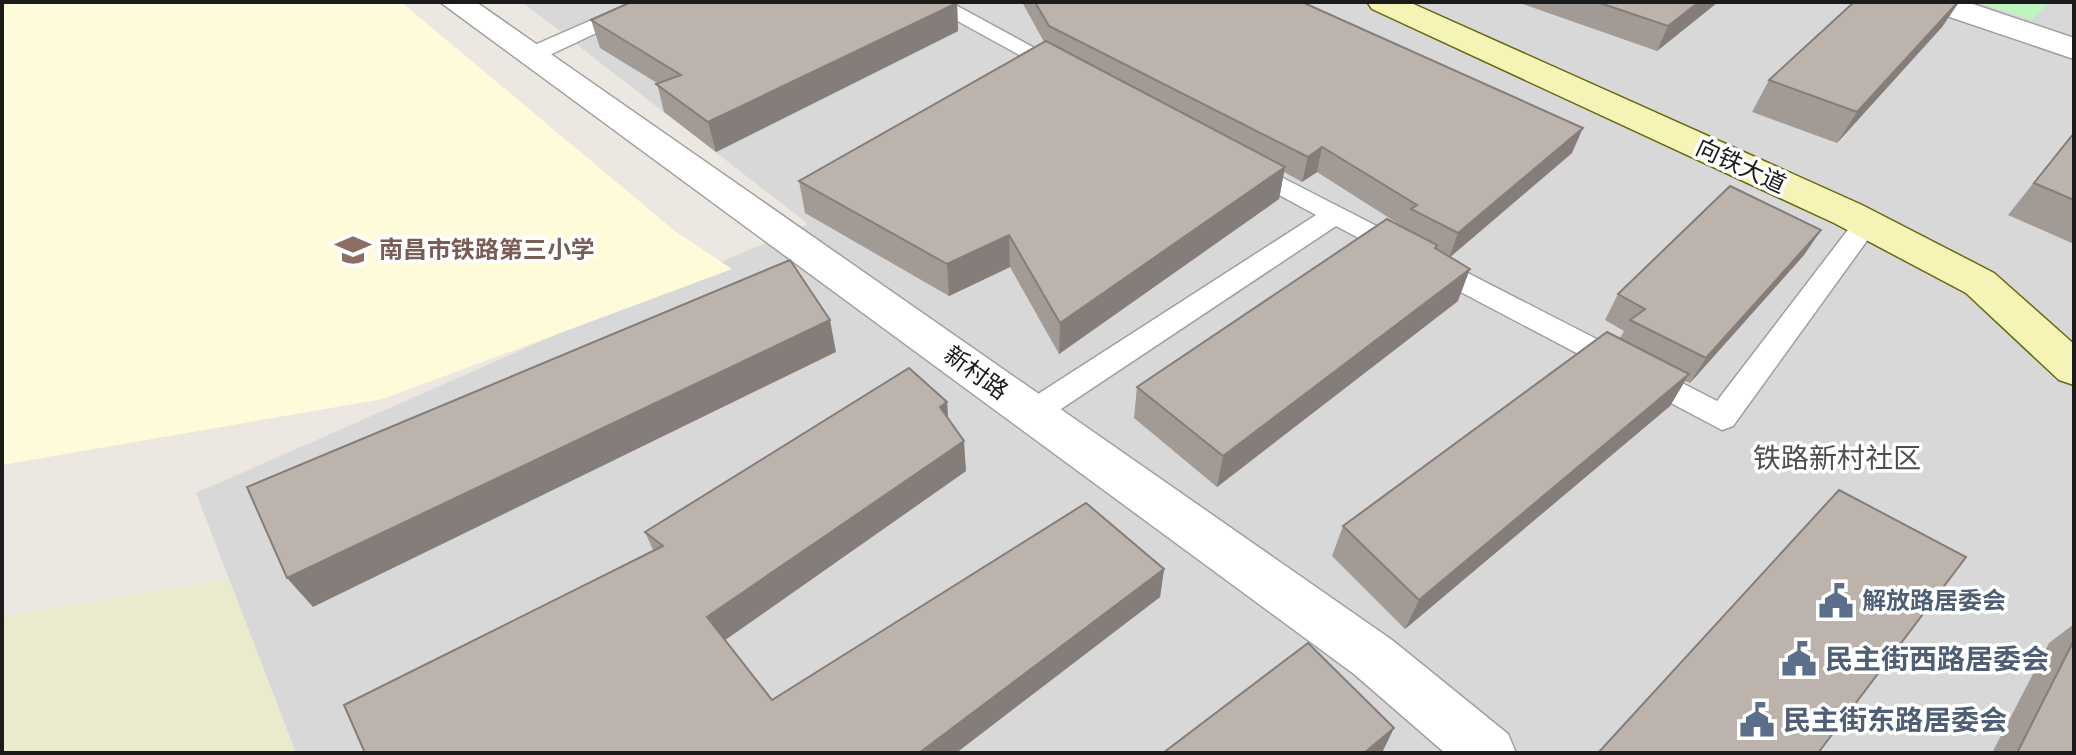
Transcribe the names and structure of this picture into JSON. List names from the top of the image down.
{
  "streets": {
    "street": ["向铁大道", "新村路"]
  },
  "districts": ["铁路新村社区"],
  "places": {
    "school or university": ["南昌市铁路第三小学"],
    "public building": ["解放路居委会", "民主街西路居委会", "民主街东路居委会"]
  }
}
